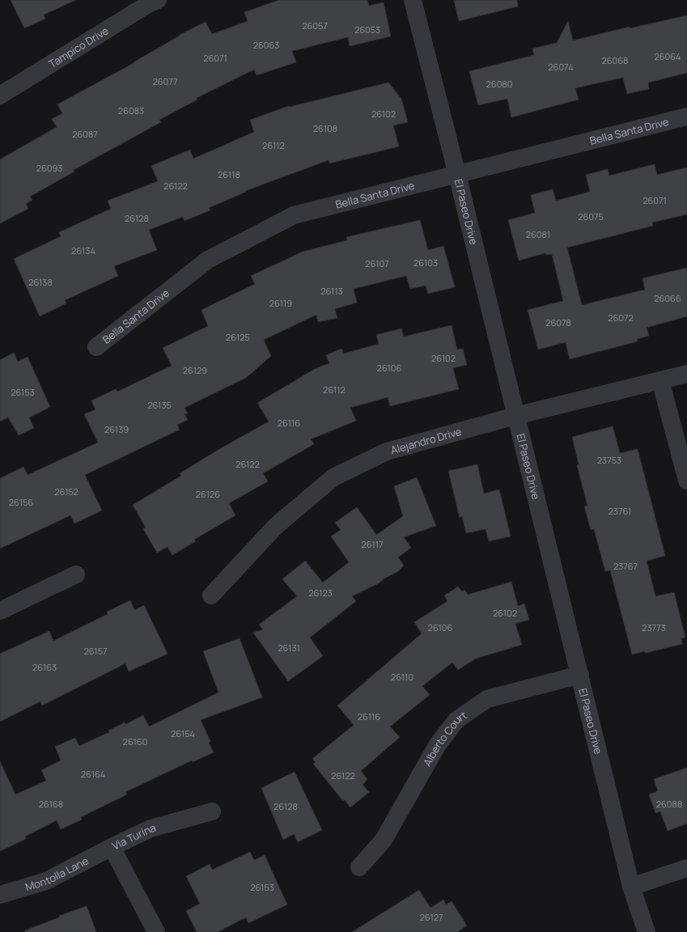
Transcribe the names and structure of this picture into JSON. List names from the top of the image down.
{
  "streets": {
    "street": [
      "Tampico Drive",
      "Bella Santa Drive",
      "El Paseo Drive",
      "Alejandro Drive",
      "Alberto Court",
      "Via Turina",
      "Montolla Lane"
    ]
  },
  "crossings": [
    ["Bella Santa Drive", "El Paseo Drive"],
    ["El Paseo Drive", "Alejandro Drive"],
    ["El Paseo Drive", "Alberto Court"],
    ["Via Turina", "Montolla Lane"]
  ],
  "house_numbers": [
    "26057",
    "26053",
    "26063",
    "26064",
    "26071",
    "26068",
    "26074",
    "26077",
    "26080",
    "26083",
    "26102",
    "26108",
    "26087",
    "26112",
    "26093",
    "26118",
    "26122",
    "26071",
    "26075",
    "26128",
    "26081",
    "26134",
    "26103",
    "26107",
    "26138",
    "26113",
    "26066",
    "26119",
    "26072",
    "26078",
    "26125",
    "26102",
    "26106",
    "26129",
    "26112",
    "26153",
    "26135",
    "26116",
    "26139",
    "23753",
    "26122",
    "26152",
    "26126",
    "26156",
    "23761",
    "26117",
    "23767",
    "26123",
    "26102",
    "26106",
    "23773",
    "26131",
    "26157",
    "26163",
    "26110",
    "26116",
    "26154",
    "26160",
    "26164",
    "26122",
    "26168",
    "26088",
    "26128",
    "26153",
    "26127"
  ]
}
